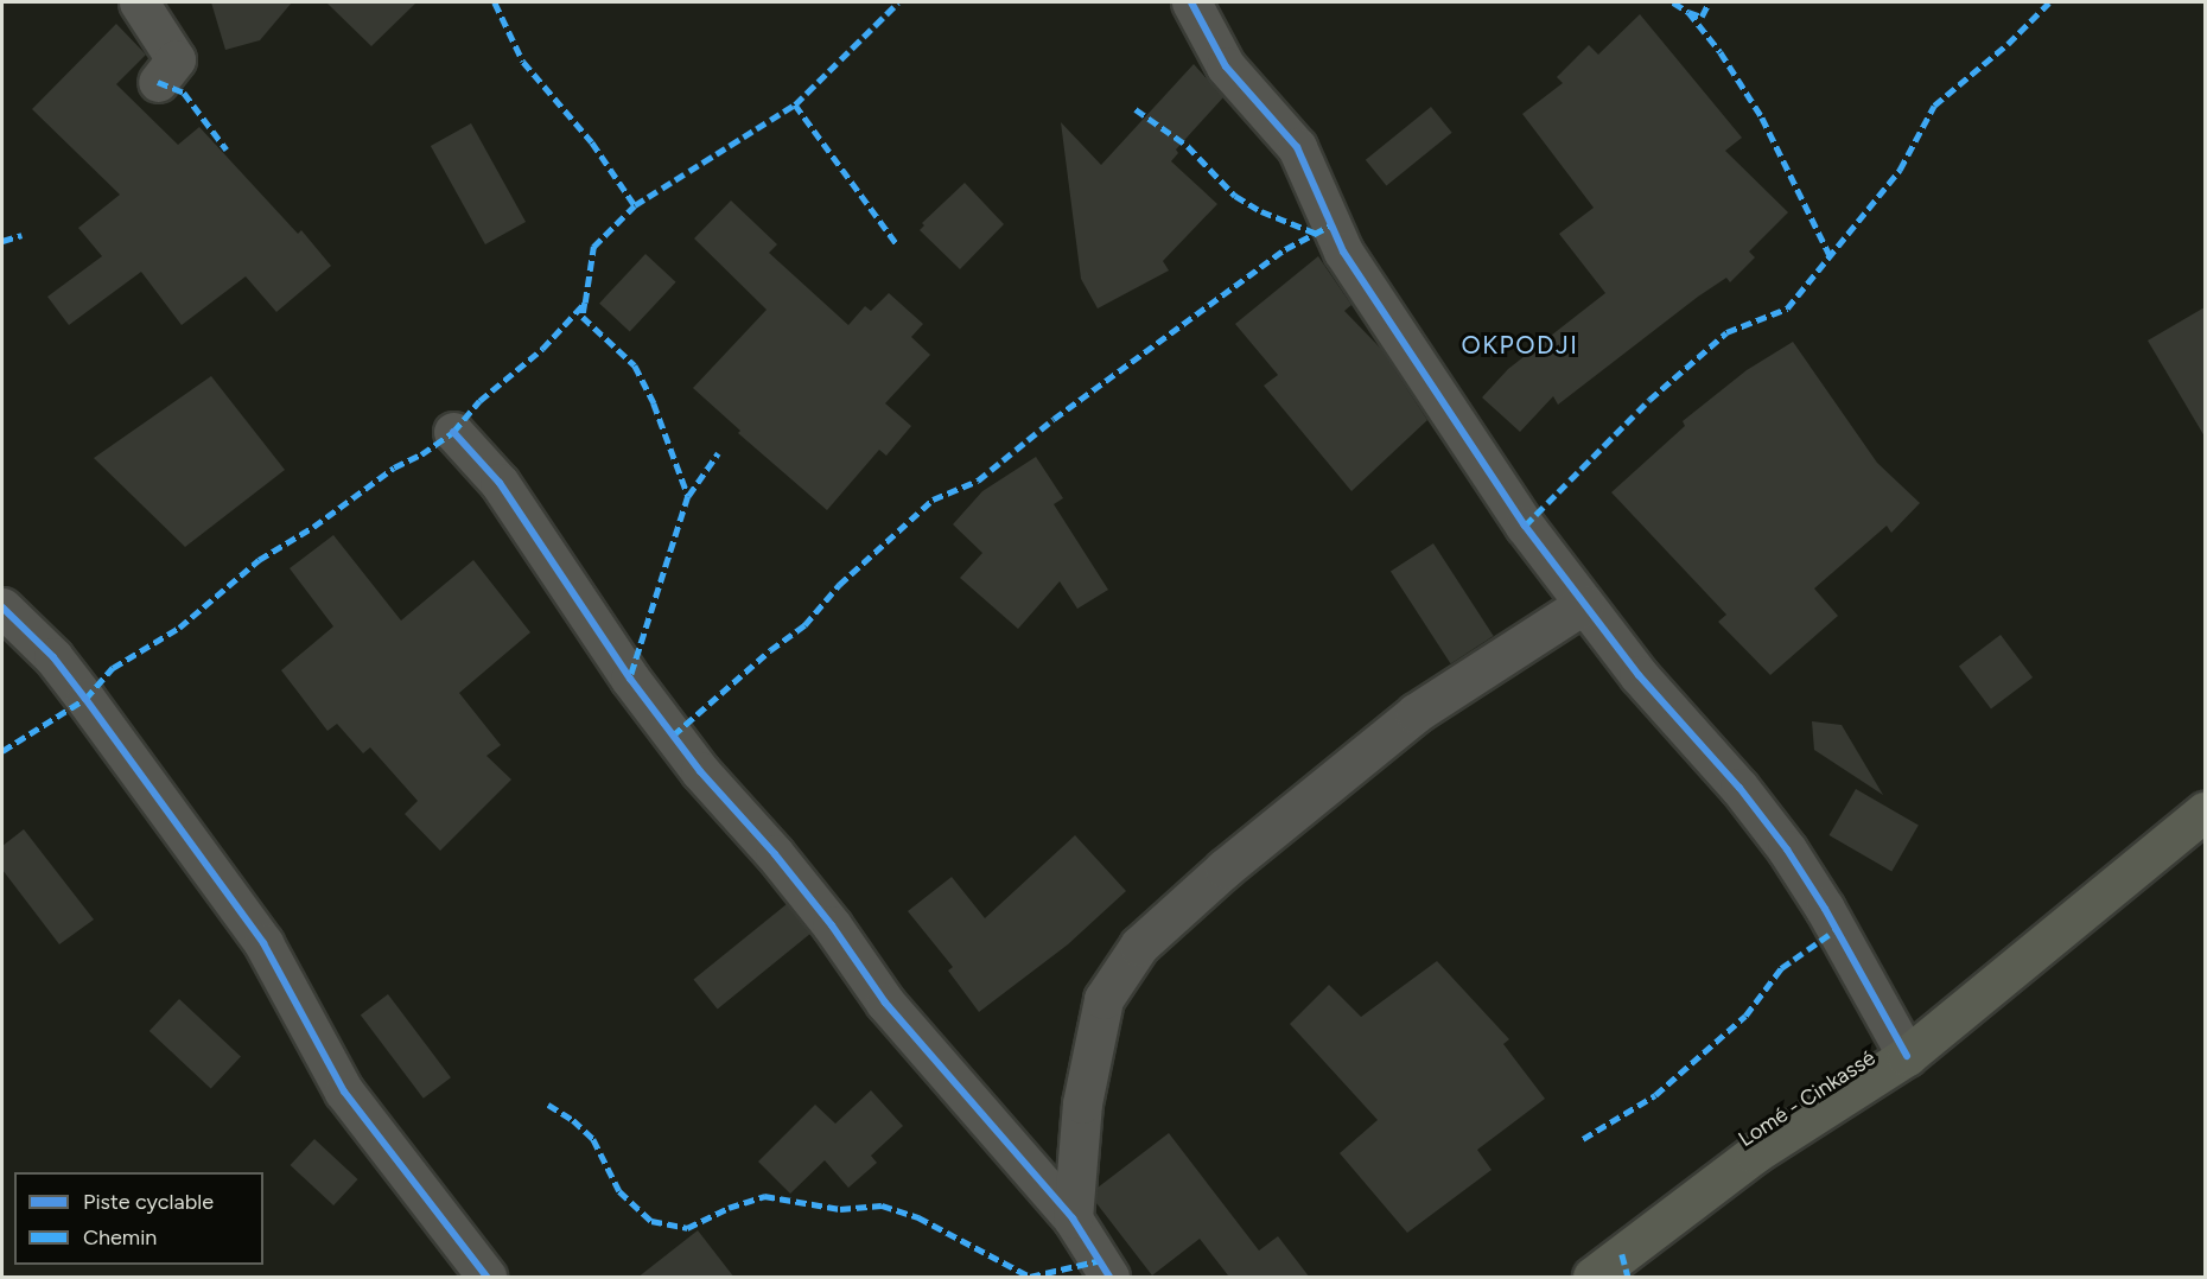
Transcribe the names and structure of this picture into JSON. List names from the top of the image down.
{
  "streets": {
    "highway": ["Lomé - Cinkassé"]
  },
  "districts": ["OKPODJI"],
  "legend": ["Piste cyclable", "Chemin"]
}
